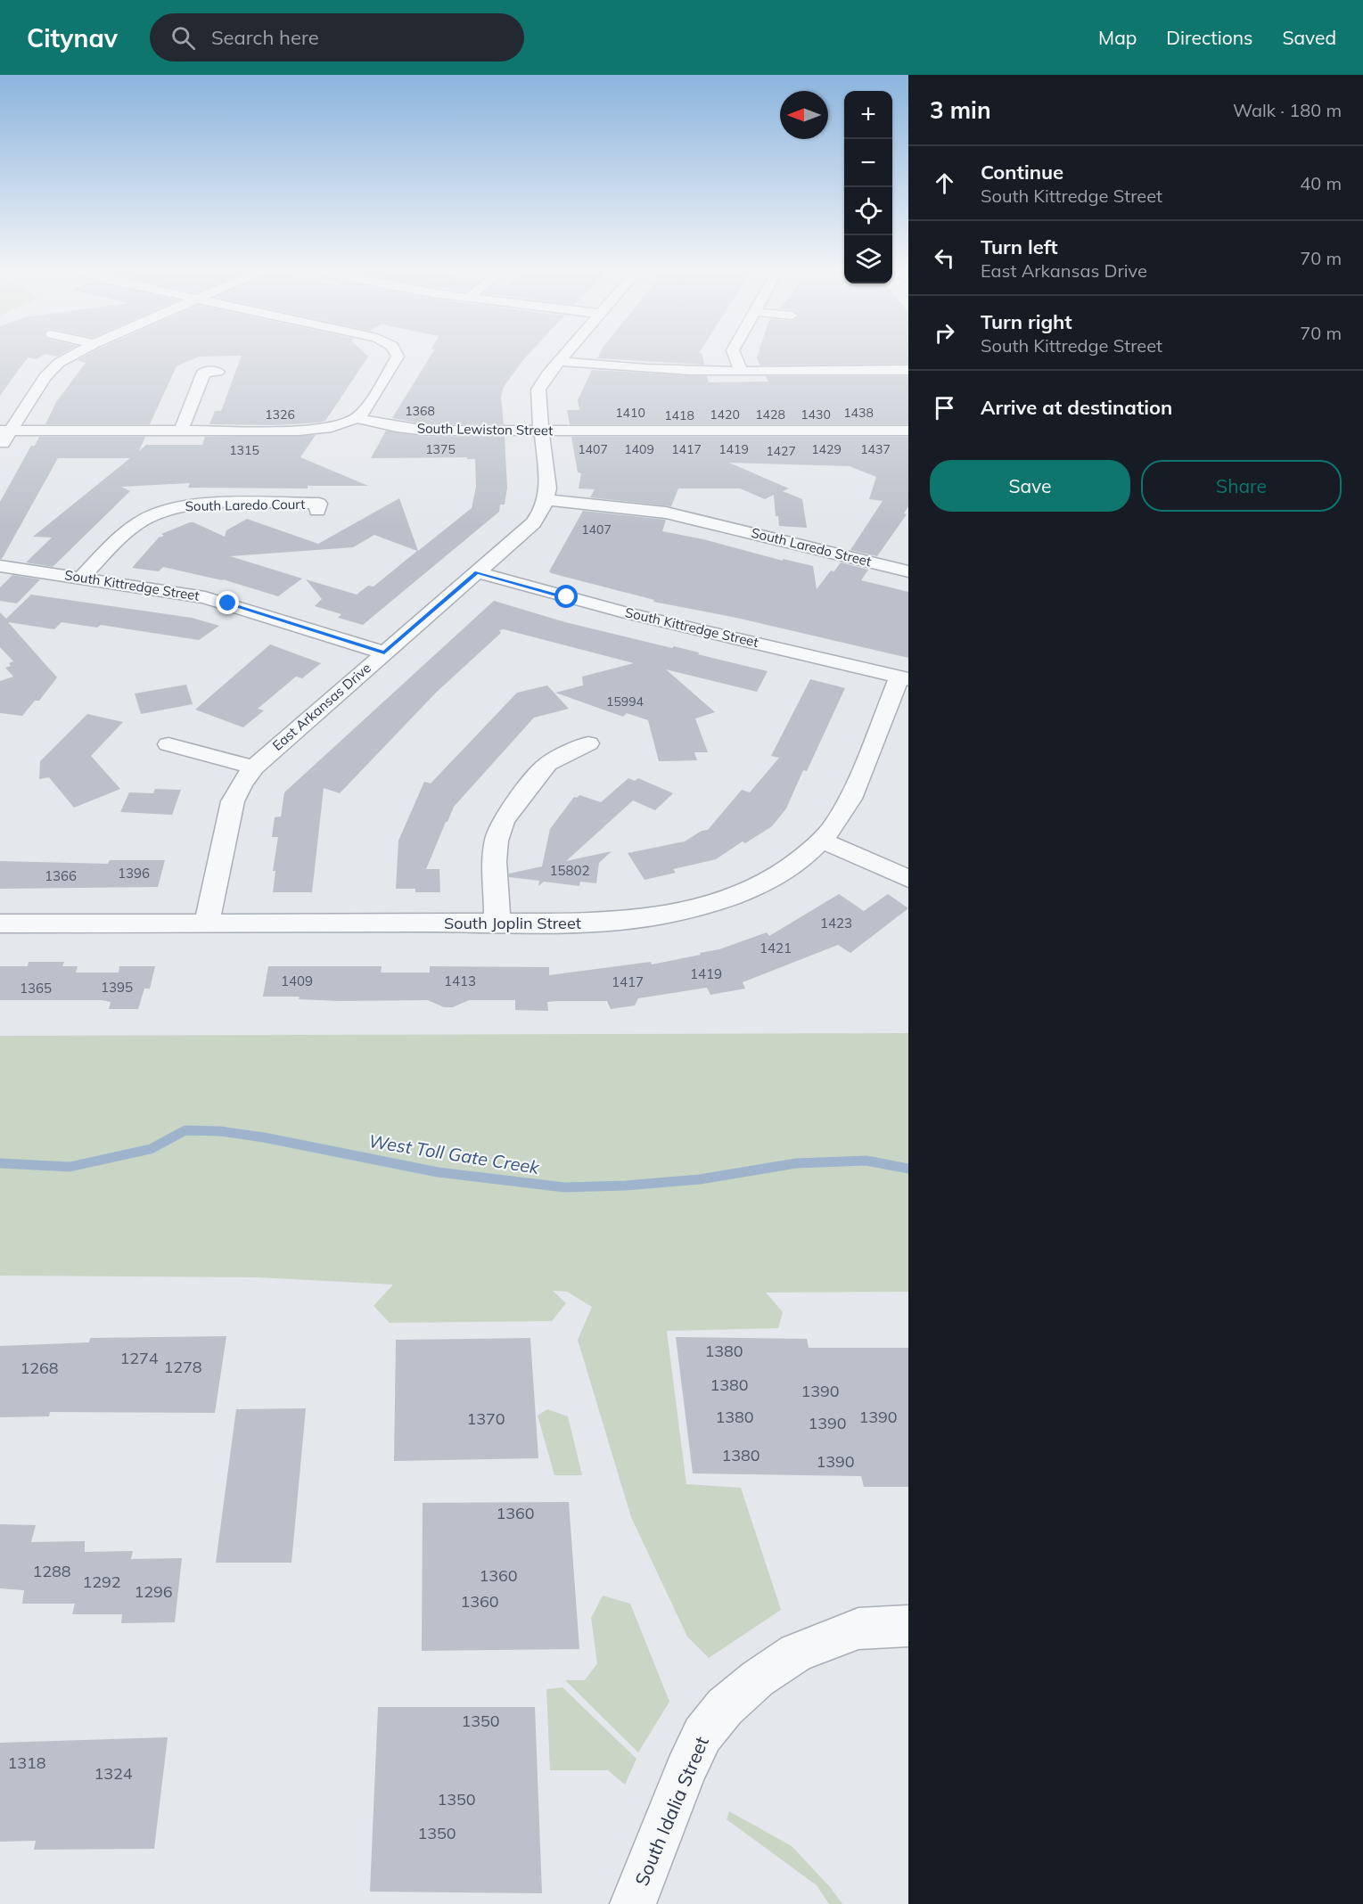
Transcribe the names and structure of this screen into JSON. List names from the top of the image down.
{
  "streets": {
    "street": [
      "South Lewiston Street",
      "South Laredo Court",
      "South Laredo Street",
      "South Kittredge Street",
      "East Arkansas Drive",
      "South Joplin Street",
      "South Idalia Street"
    ]
  },
  "crossings": [
    ["South Laredo Court", "South Kittredge Street"],
    ["South Laredo Street", "East Arkansas Drive"],
    ["South Kittredge Street", "East Arkansas Drive"],
    ["South Kittredge Street", "South Joplin Street"],
    ["East Arkansas Drive", "South Joplin Street"]
  ],
  "water": ["West Toll Gate Creek"],
  "house_numbers": [
    "1368",
    "1410",
    "1438",
    "1326",
    "1420",
    "1428",
    "1430",
    "1418",
    "1375",
    "1407",
    "1409",
    "1417",
    "1419",
    "1429",
    "1437",
    "1315",
    "1427",
    "1407",
    "15994",
    "15802",
    "1396",
    "1366",
    "1423",
    "1421",
    "1419",
    "1409",
    "1413",
    "1417",
    "1395",
    "1365",
    "1380",
    "1274",
    "1278",
    "1268",
    "1380",
    "1390",
    "1380",
    "1390",
    "1370",
    "1390",
    "1380",
    "1390",
    "1360",
    "1288",
    "1360",
    "1292",
    "1296",
    "1360",
    "1350",
    "1318",
    "1324",
    "1350",
    "1350"
  ],
  "north": "left",
  "page": {
    "header": "Citynav",
    "search": "Search here",
    "nav": ["Map", "Directions", "Saved"],
    "heading": ["3 min", "Walk · 180 m"],
    "map_buttons": ["+", "−"],
    "list": [
      ["Continue", "South Kittredge Street", "40 m"],
      ["Turn left", "East Arkansas Drive", "70 m"],
      ["Turn right", "South Kittredge Street", "70 m"],
      "Arrive at destination"
    ],
    "buttons": ["Save", "Share"]
  }
}
